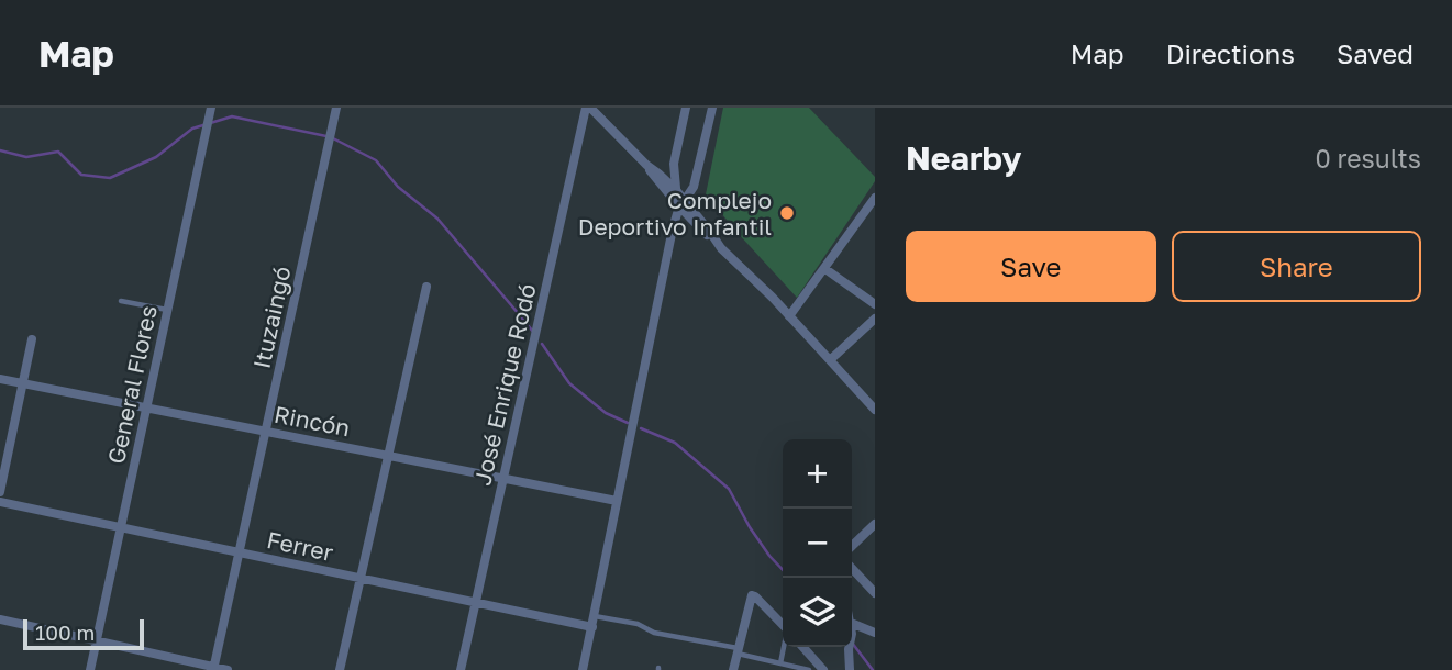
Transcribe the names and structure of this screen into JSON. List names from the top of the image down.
{
  "streets": {
    "street": [
      "Ituzaingó",
      "General Flores",
      "José Enrique Rodó",
      "Rincón",
      "Ferrer"
    ]
  },
  "crossings": [
    ["Ituzaingó", "Rincón"],
    ["Ituzaingó", "Ferrer"],
    ["General Flores", "Rincón"],
    ["General Flores", "Ferrer"],
    ["José Enrique Rodó", "Rincón"],
    ["José Enrique Rodó", "Ferrer"]
  ],
  "places": ["Complejo Deportivo Infantil"],
  "scale_bar": "100 m",
  "page": {
    "header": "Map",
    "nav": ["Map", "Directions", "Saved"],
    "heading": ["Nearby", "0 results"],
    "buttons": ["Save", "Share"],
    "map_buttons": ["+", "−"],
    "scale": "100 m"
  }
}
